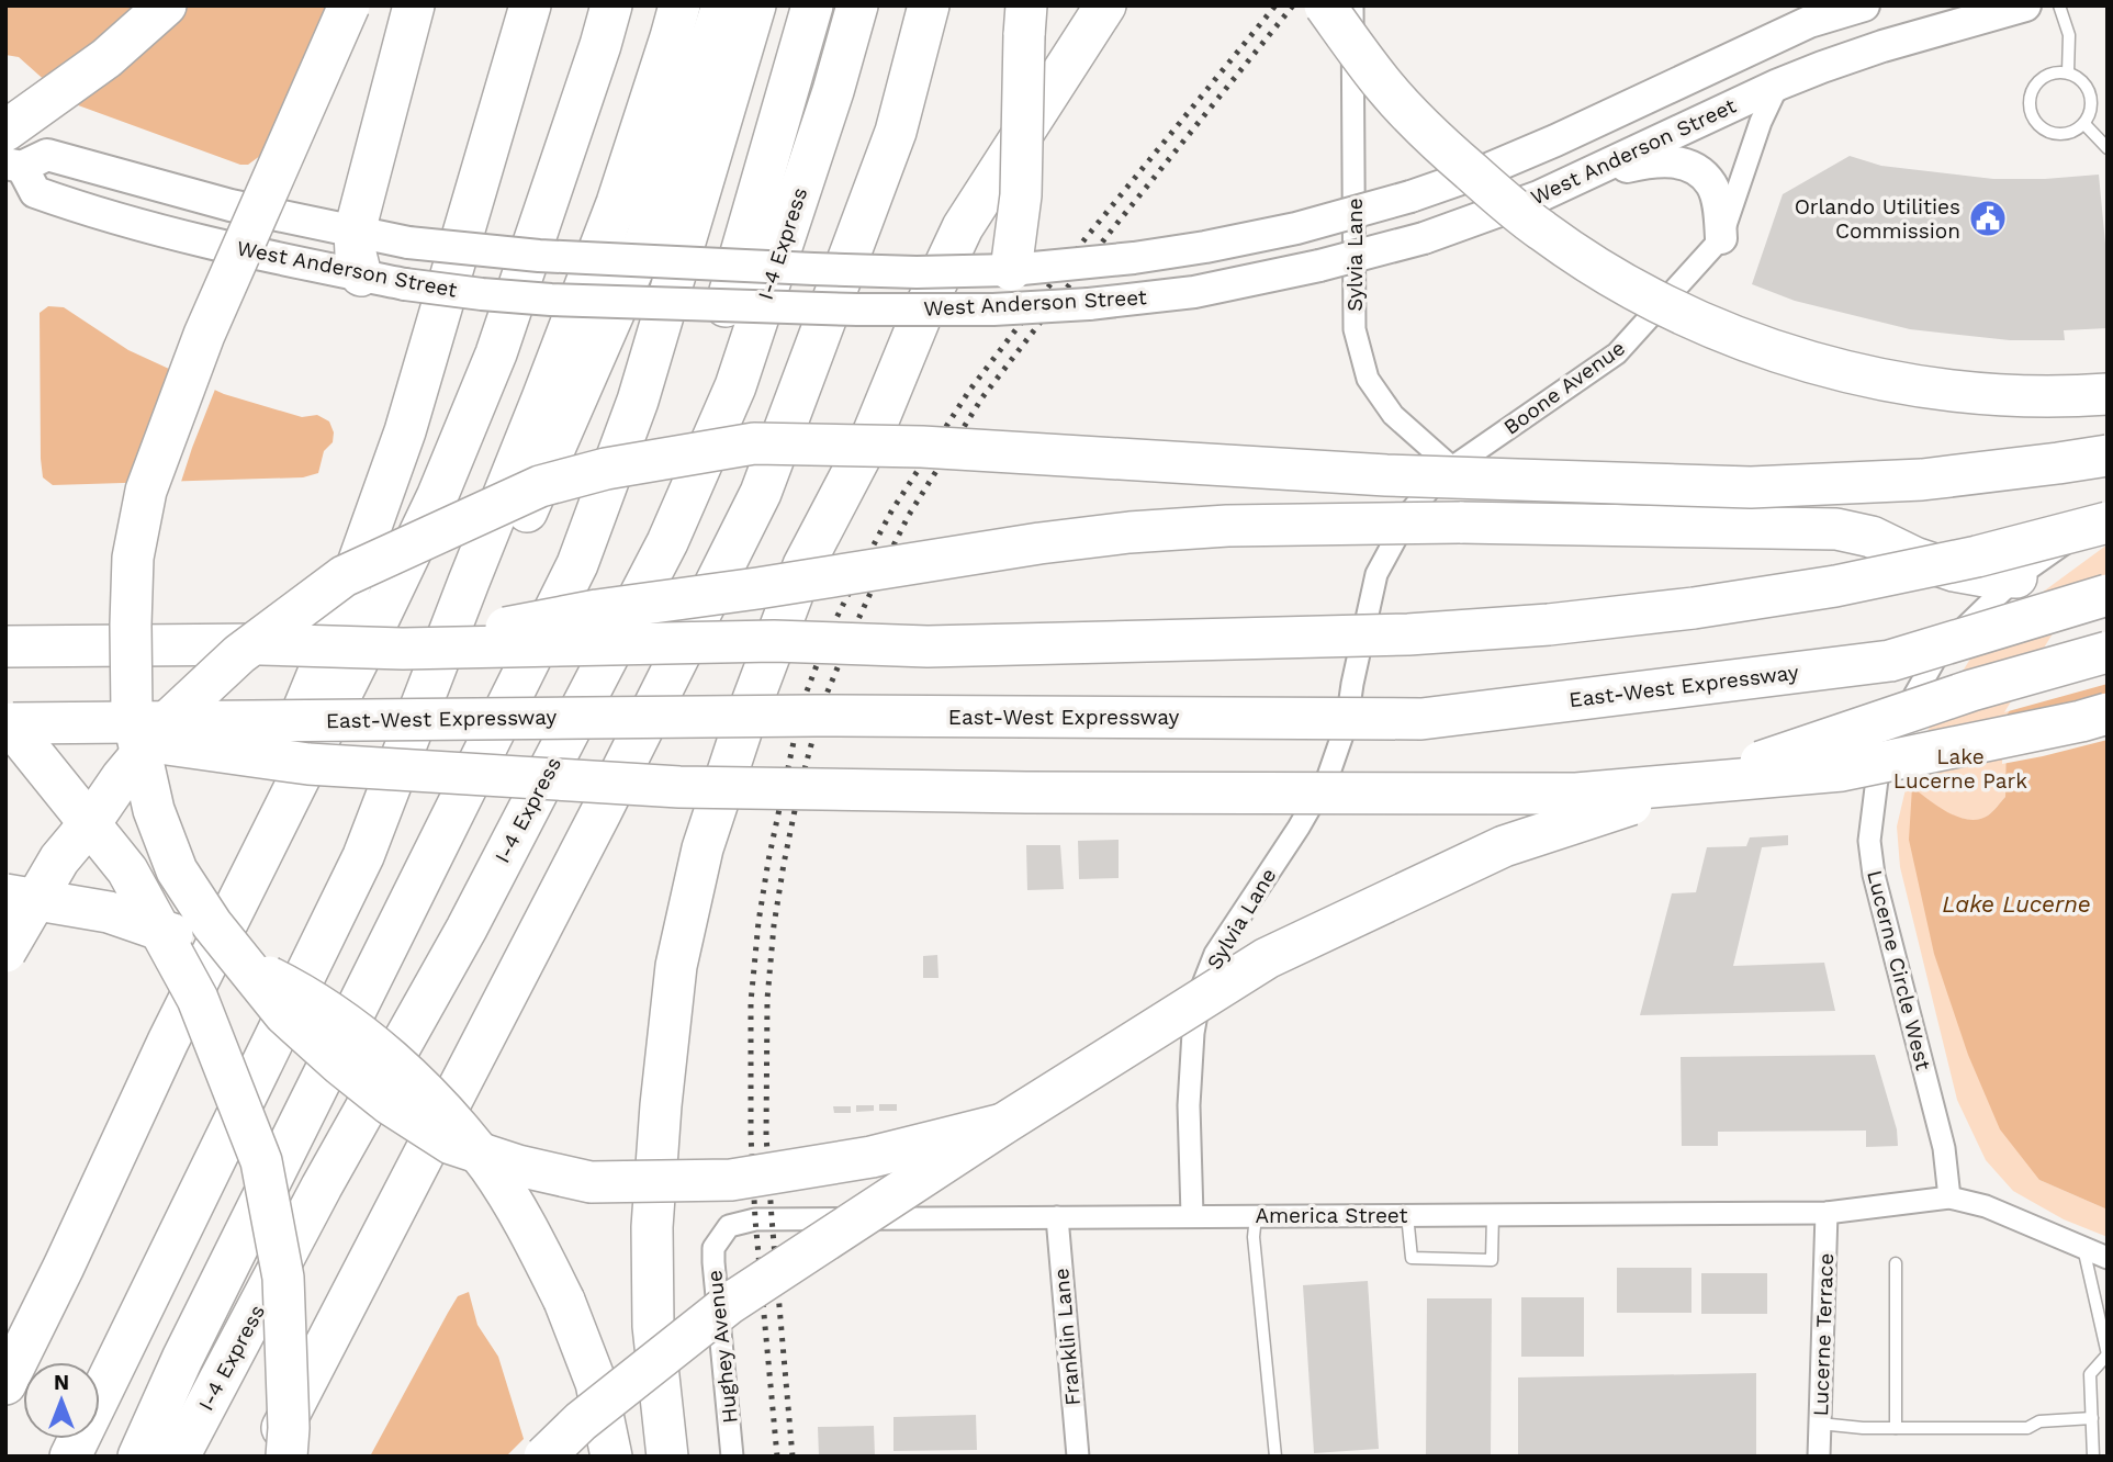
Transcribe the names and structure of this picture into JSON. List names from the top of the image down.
{
  "streets": {
    "highway": ["I-4 Express", "East-West Expressway"],
    "main road": ["West Anderson Street"],
    "street": [
      "Sylvia Lane",
      "Boone Avenue",
      "Lucerne Circle West",
      "America Street",
      "Lucerne Terrace",
      "Franklin Lane",
      "Hughey Avenue"
    ]
  },
  "crossings": [
    ["West Anderson Street", "Boone Avenue"],
    ["Sylvia Lane", "Boone Avenue"],
    ["Sylvia Lane", "America Street"],
    ["Lucerne Circle West", "America Street"],
    ["America Street", "Lucerne Terrace"],
    ["America Street", "Franklin Lane"],
    ["America Street", "Hughey Avenue"]
  ],
  "water": ["Lake Lucerne"],
  "parks": ["Lake Lucerne Park"],
  "places": {
    "public building": ["Orlando Utilities Commission"]
  },
  "north": "top"
}
